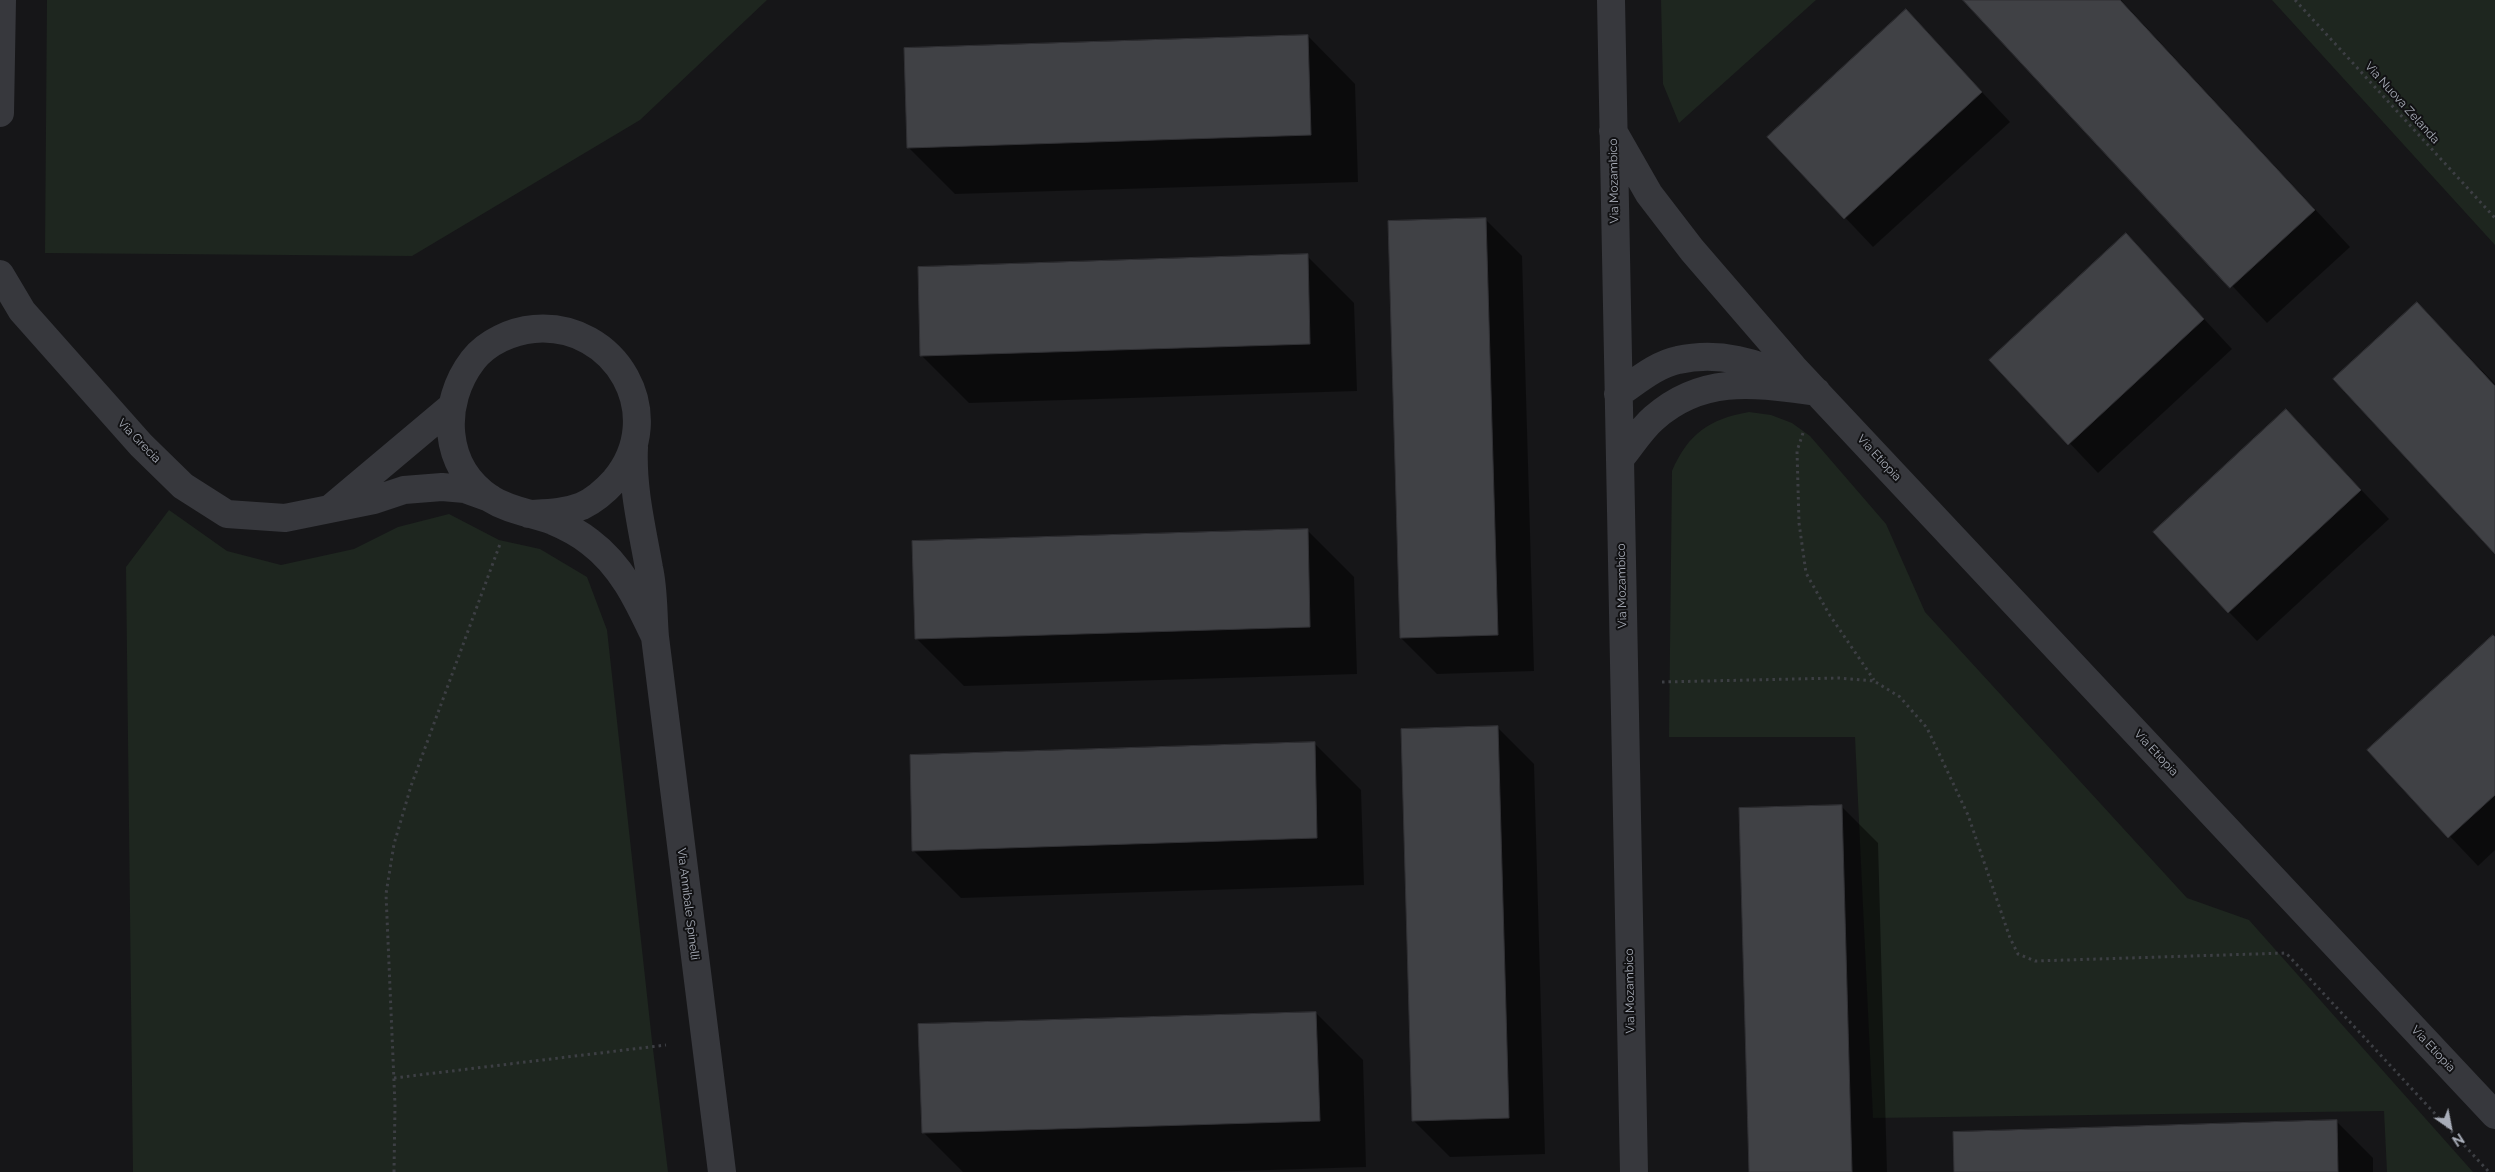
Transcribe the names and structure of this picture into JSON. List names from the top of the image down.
{
  "streets": {
    "street": [
      "Via Mozambico",
      "Via Grecia",
      "Via Etiopia",
      "Via Annibale Spinelli"
    ],
    "path": ["Via Nuova Zelanda"]
  },
  "crossings": [
    ["Via Mozambico", "Via Etiopia"],
    ["Via Grecia", "Via Annibale Spinelli"]
  ],
  "north": "bottom right"
}
